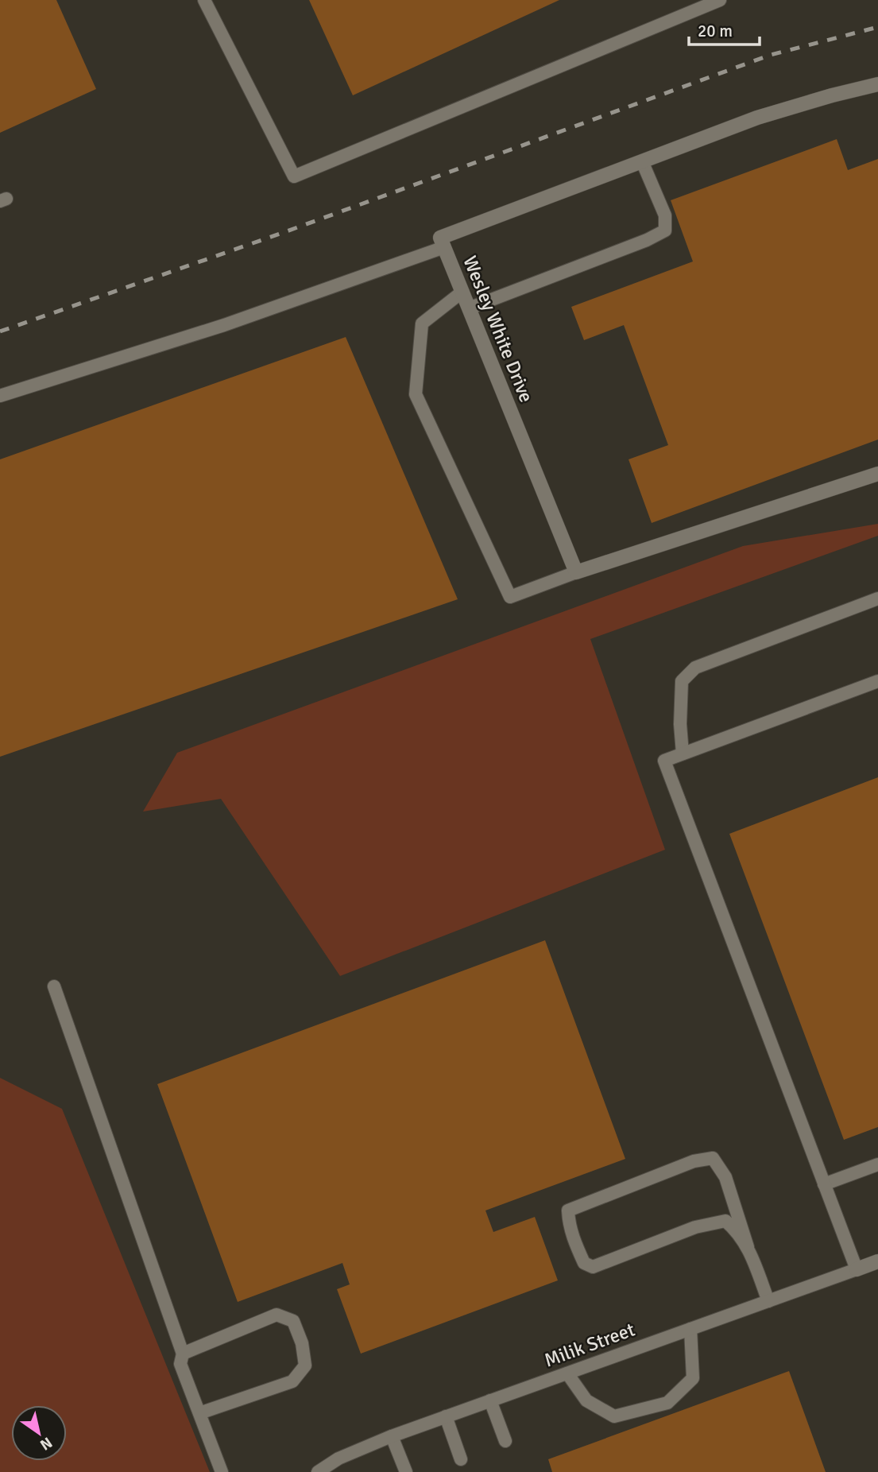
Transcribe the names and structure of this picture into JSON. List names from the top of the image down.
{
  "streets": {
    "street": ["Wesley White Drive", "Milik Street"]
  },
  "scale_bar": "20 m",
  "north": "bottom right"
}
